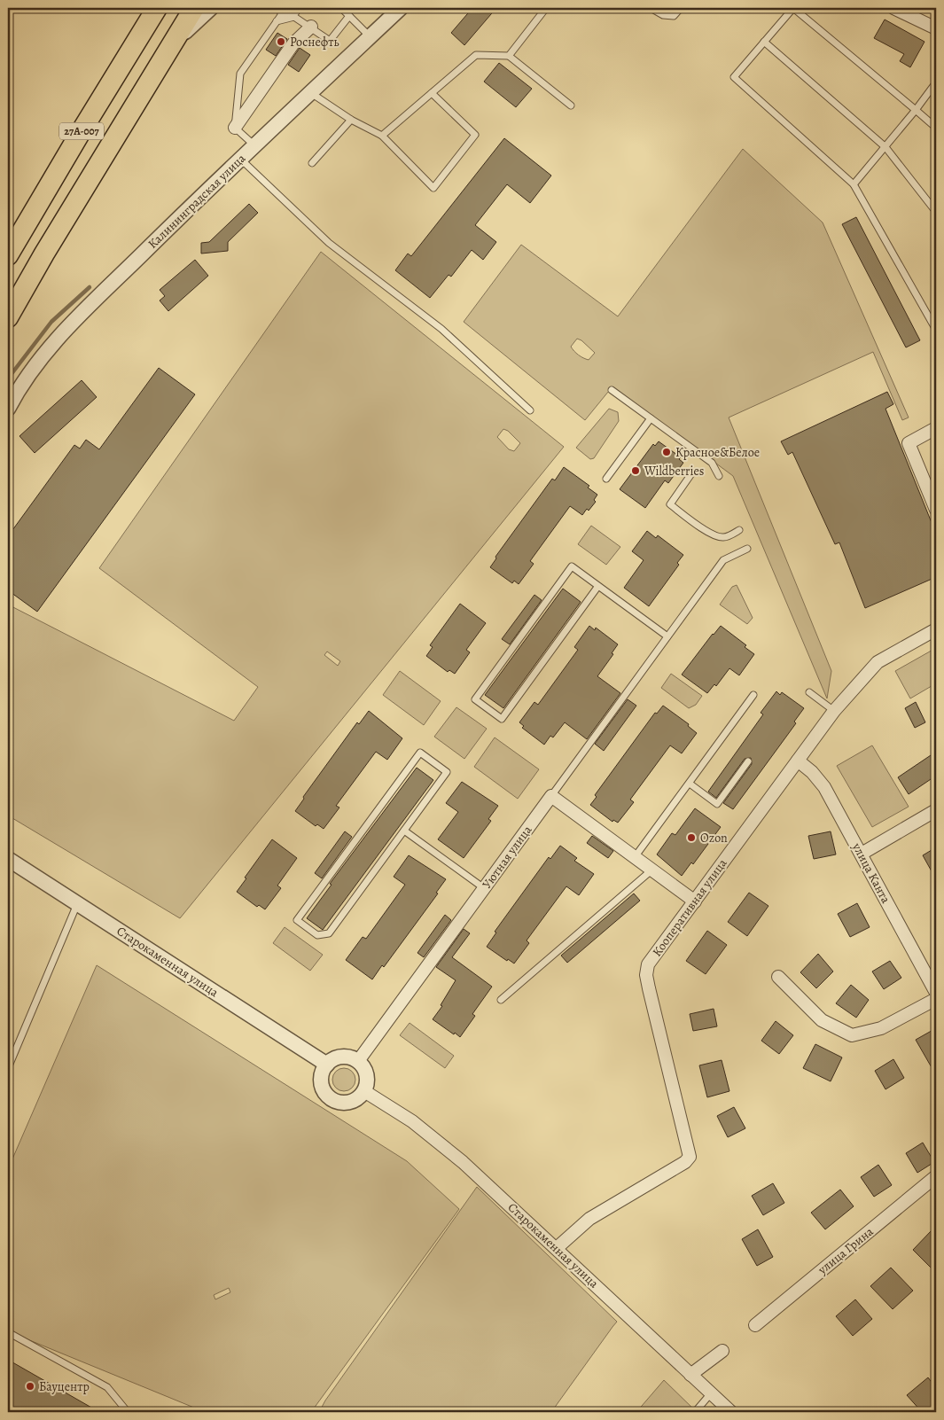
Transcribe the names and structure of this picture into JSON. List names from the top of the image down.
{
  "streets": {
    "highway": ["27А-007"],
    "street": [
      "Калининградская улица",
      "Уютная улица",
      "улица Канта",
      "Кооперативная улица",
      "Старокаменная улица",
      "улица Грина"
    ]
  },
  "crossings": [
    ["Уютная улица", "Старокаменная улица"],
    ["улица Канта", "Кооперативная улица"],
    ["Кооперативная улица", "Старокаменная улица"]
  ],
  "places": [
    "Роснефть",
    "Красное&Белое",
    "Wildberries",
    "Ozon",
    "Бауцентр"
  ]
}
